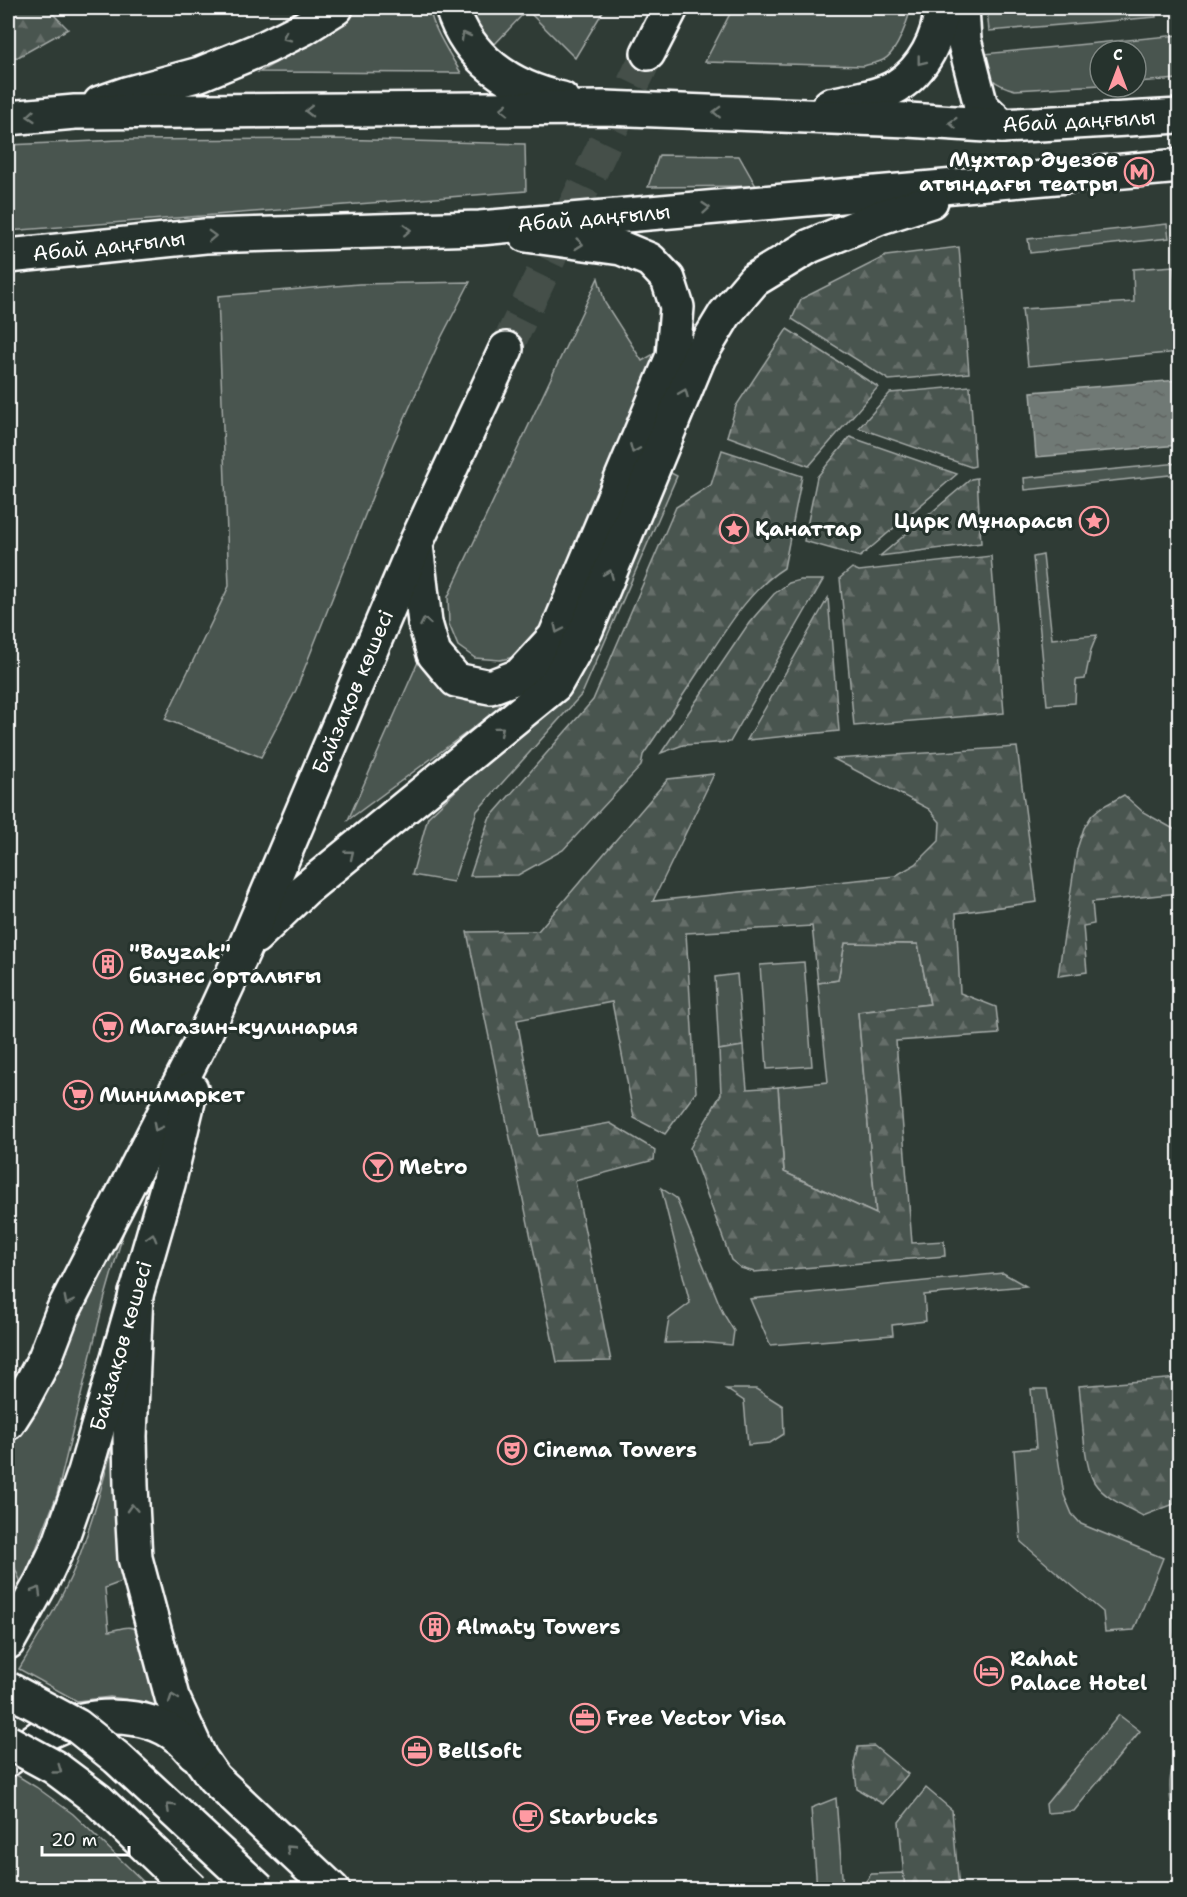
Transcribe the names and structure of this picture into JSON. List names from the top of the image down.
{
  "streets": {
    "main road": ["Абай даңғылы", "Байзақов көшесі"]
  },
  "places": {
    "metro station": ["Мұхтар Әуезов атындағы театры"],
    "place": ["Цирк Мұнарасы", "Қанаттар"],
    "building": ["\"Bayzak\" бизнес орталығы", "Almaty Towers"],
    "supermarket": ["Магазин-кулинария", "Минимаркет"],
    "bar": ["Metro"],
    "theatre": ["Cinema Towers"],
    "hotel": ["Rahat Palace Hotel"],
    "office": ["Free Vector Visa", "BellSoft"],
    "cafe": ["Starbucks"]
  },
  "scale_bar": "20 m",
  "north": "top"
}
